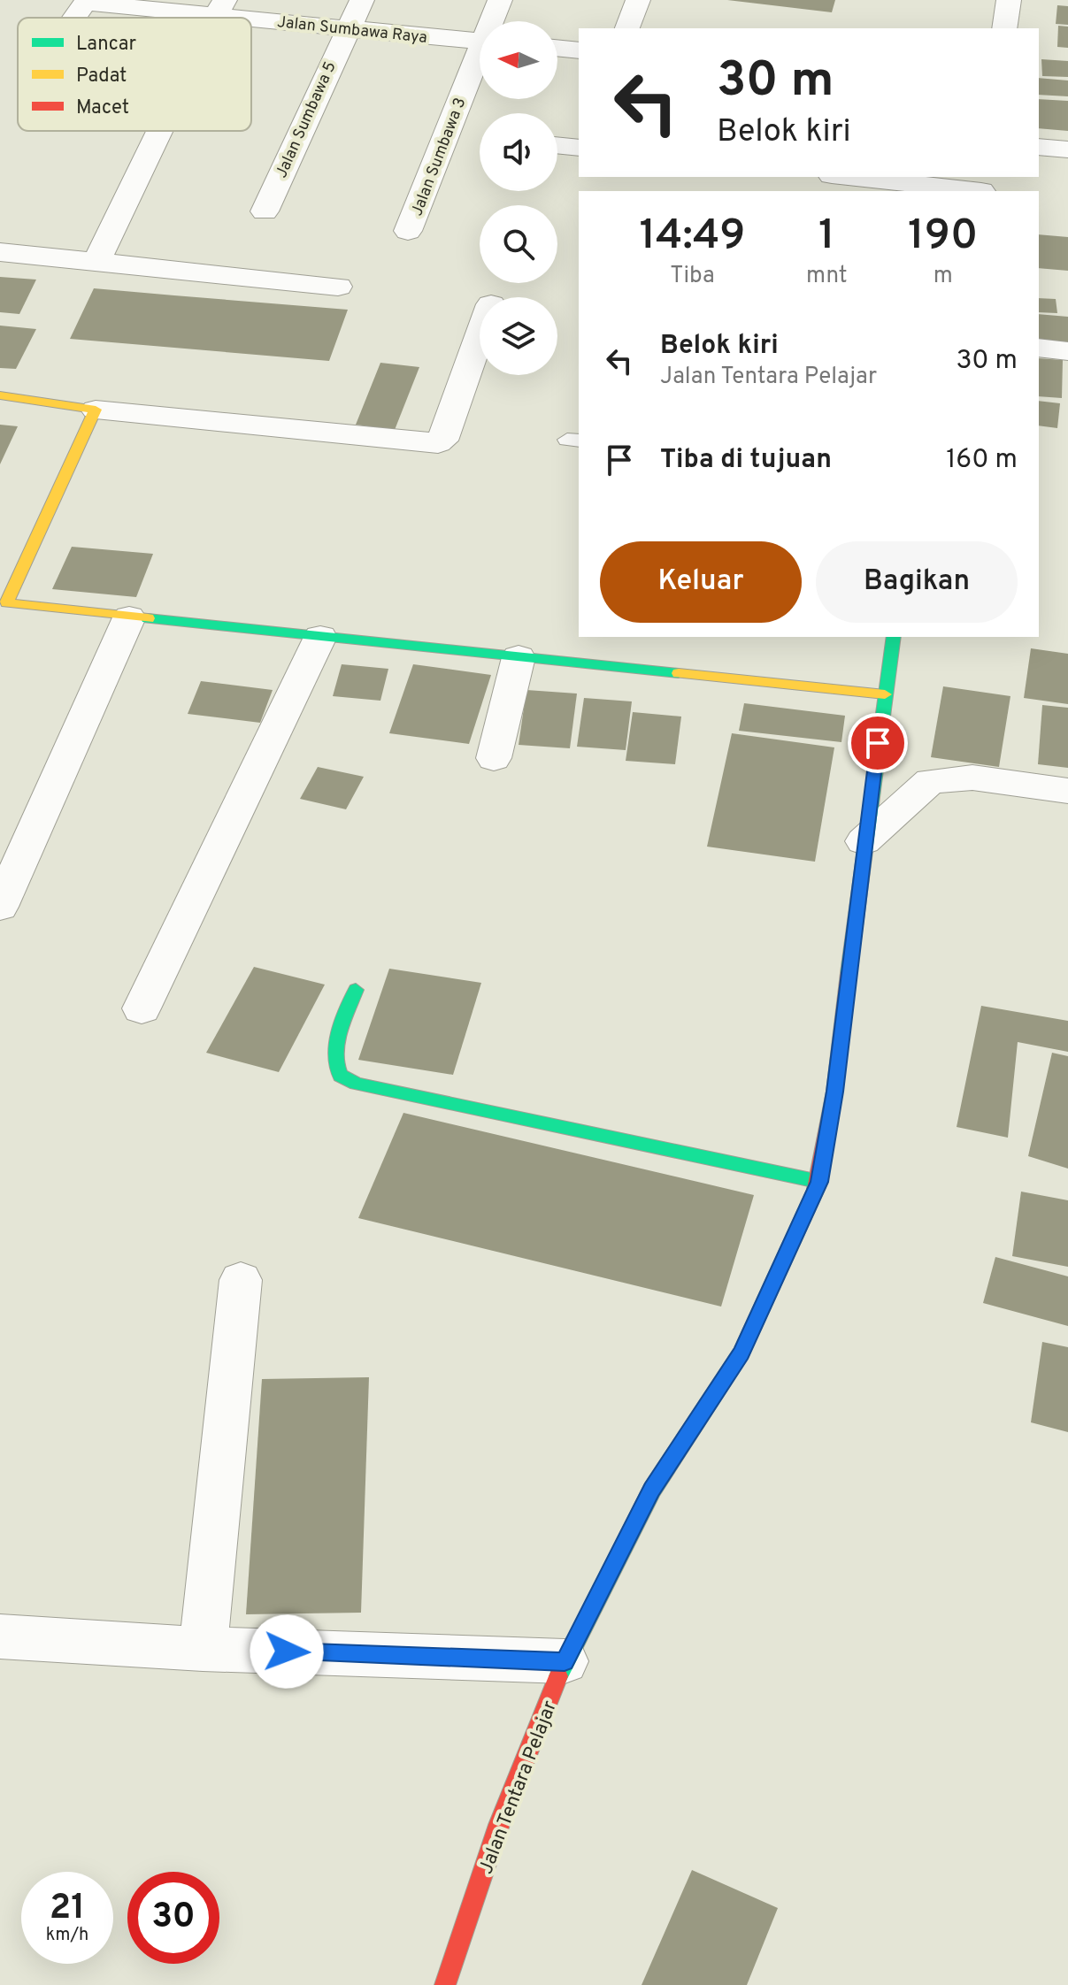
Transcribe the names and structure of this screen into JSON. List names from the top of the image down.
{
  "streets": {
    "street": [
      "Jalan Sumbawa Raya",
      "Jalan Sumbawa 5",
      "Jalan Sumbawa 3",
      "Jalan Tentara Pelajar"
    ]
  },
  "crossings": [
    ["Jalan Sumbawa Raya", "Jalan Sumbawa 5"]
  ],
  "legend": ["Lancar", "Padat", "Macet"],
  "north": "left",
  "page": {
    "turn": ["30 m", "Belok kiri"],
    "eta": [
      "14:49",
      "Tiba",
      "1",
      "mnt",
      "190",
      "m"
    ],
    "list": [
      {
        "name": "Belok kiri",
        "note": "Jalan Tentara Pelajar",
        "value": "30 m"
      },
      {
        "name": "Tiba di tujuan",
        "value": "160 m"
      }
    ],
    "buttons": ["Keluar", "Bagikan"],
    "speed": "21 km/h",
    "limit": "30"
  }
}
